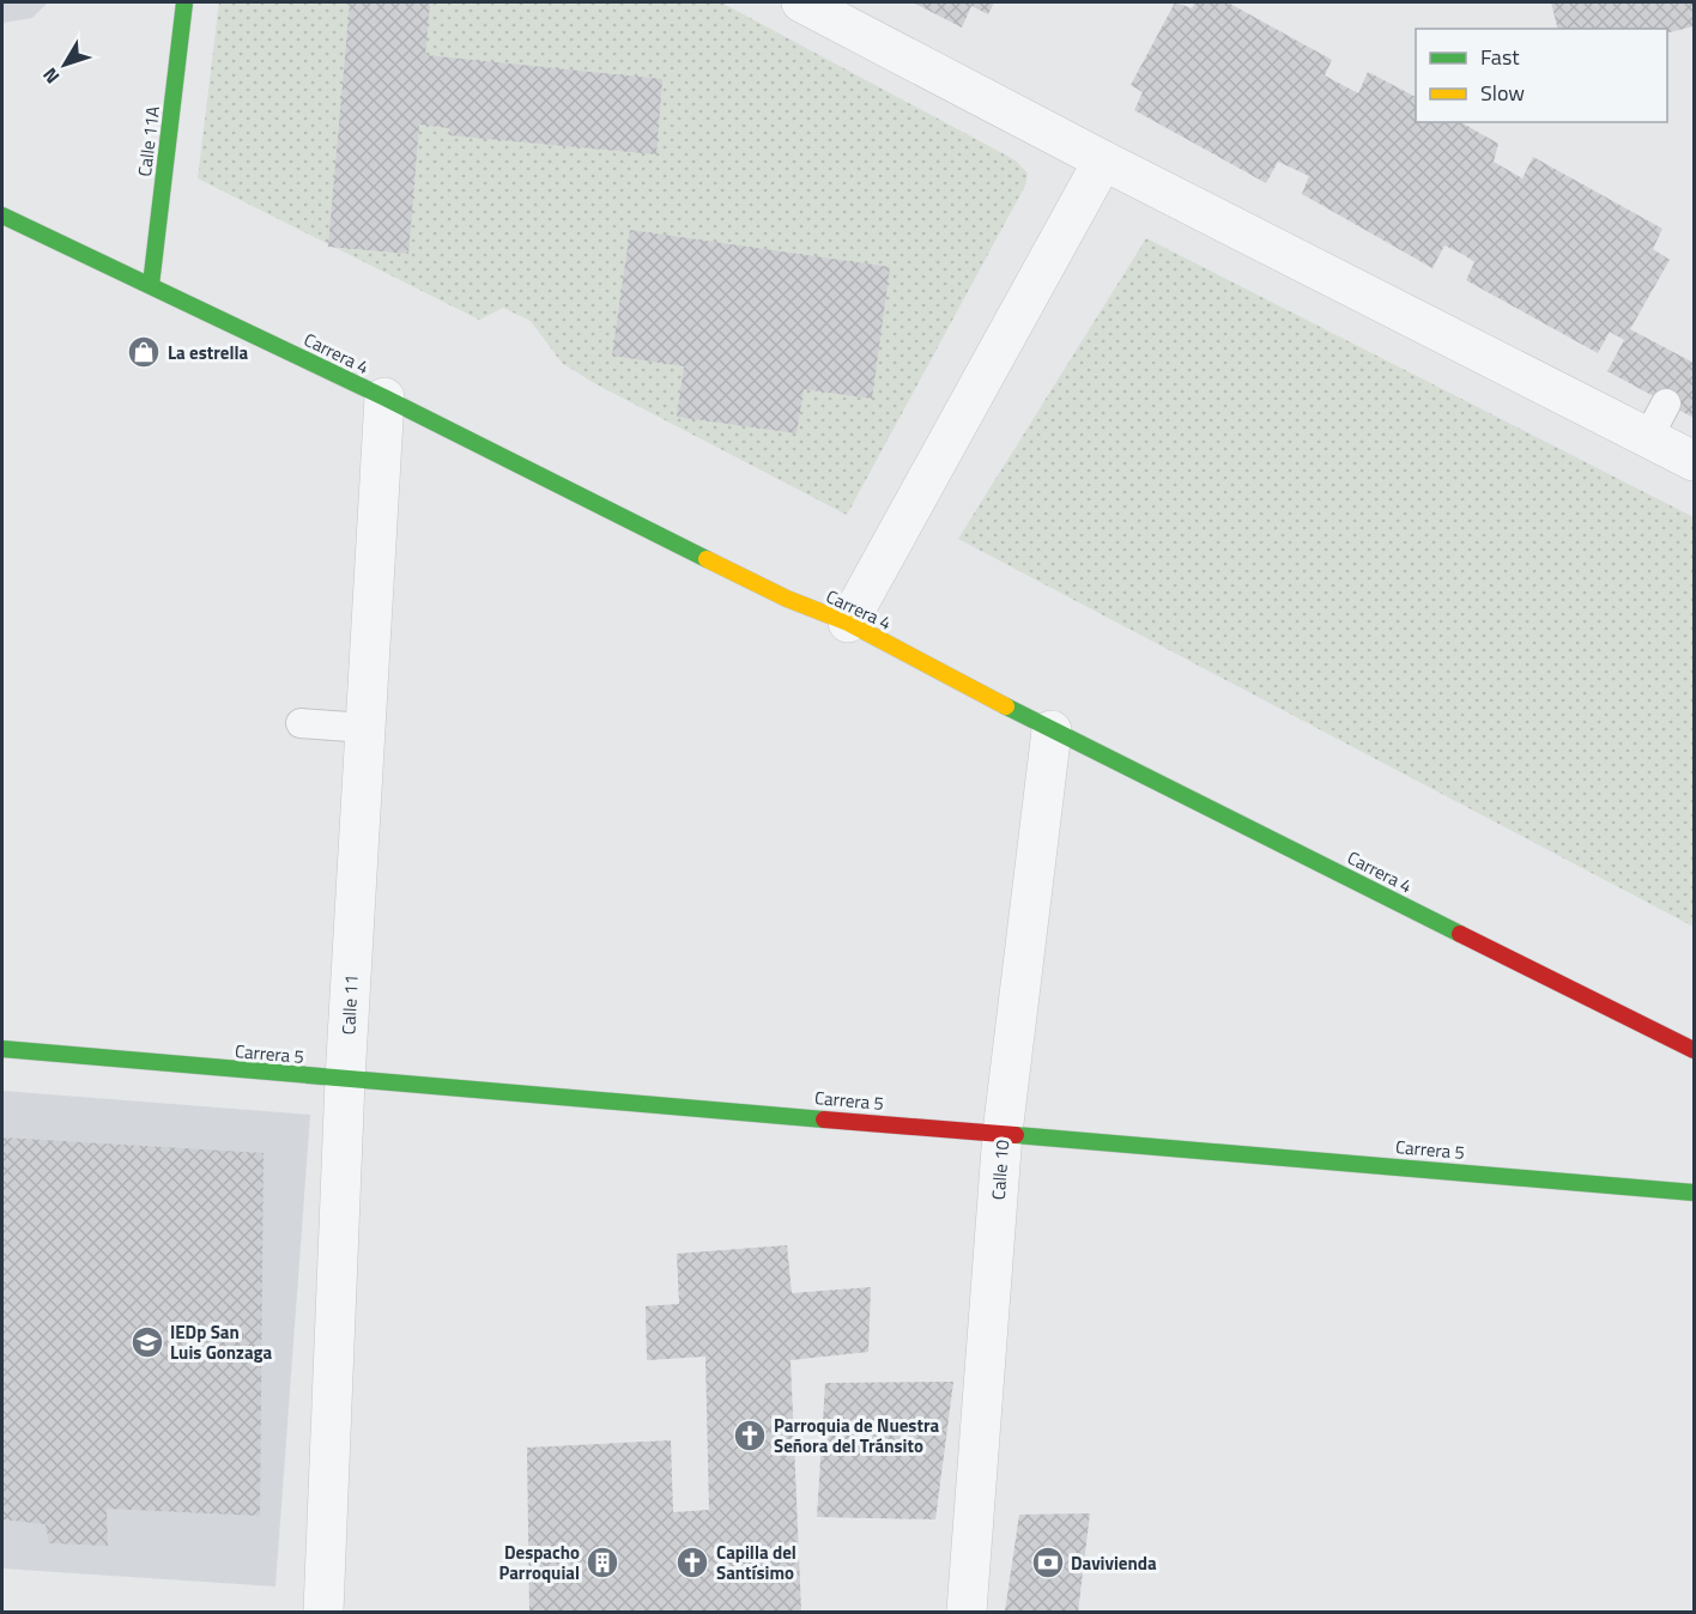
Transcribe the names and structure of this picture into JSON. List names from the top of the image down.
{
  "streets": {
    "street": [
      "Calle 11A",
      "Carrera 4",
      "Calle 11",
      "Carrera 5",
      "Calle 10"
    ]
  },
  "crossings": [
    ["Calle 11A", "Carrera 4"],
    ["Carrera 4", "Calle 11"],
    ["Carrera 4", "Calle 10"],
    ["Calle 11", "Carrera 5"],
    ["Carrera 5", "Calle 10"]
  ],
  "places": {
    "shop": ["La estrella"],
    "school or university": ["IEDp San Luis Gonzaga"],
    "church": ["Parroquia de Nuestra Señora del Tránsito", "Capilla del Santísimo"],
    "building": ["Despacho Parroquial"],
    "bank": ["Davivienda"]
  },
  "legend": ["Fast", "Slow"],
  "north": "bottom left"
}
